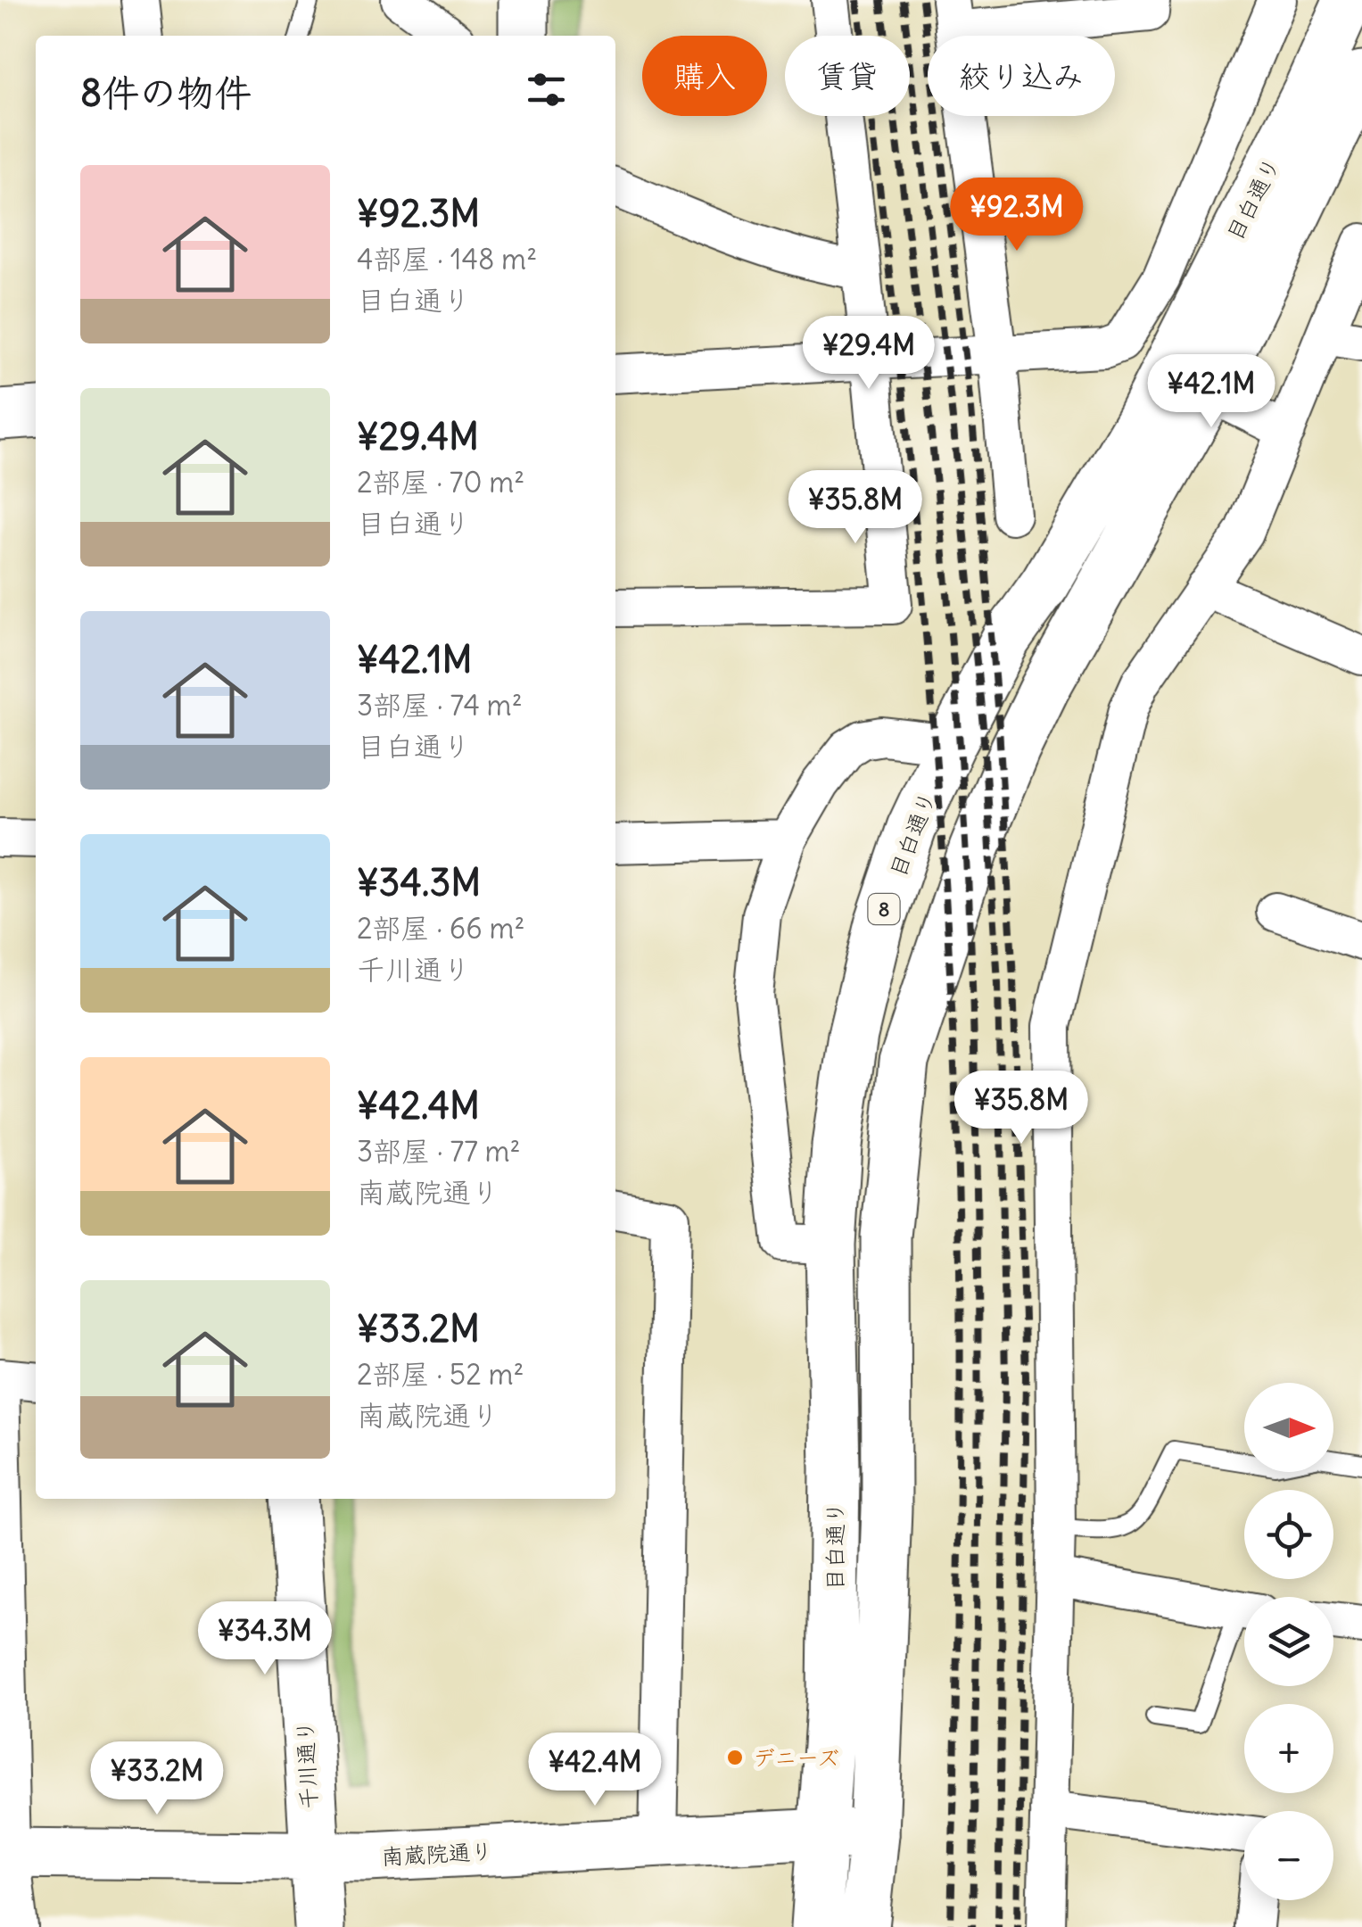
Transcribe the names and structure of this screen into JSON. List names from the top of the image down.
{
  "streets": {
    "main road": [
      "目白通り",
      "8",
      "千川通り",
      "南蔵院通り"
    ]
  },
  "crossings": [
    ["目白通り", "南蔵院通り"],
    ["千川通り", "南蔵院通り"]
  ],
  "places": ["デニーズ"],
  "north": "right",
  "page": {
    "chip": ["購入", "賃貸", "絞り込み"],
    "heading": "8件の物件",
    "list": [
      {
        "name": "¥92.3M",
        "note": "4部屋 · 148 m² · 目白通り"
      },
      {
        "name": "¥29.4M",
        "note": "2部屋 · 70 m² · 目白通り"
      },
      {
        "name": "¥42.1M",
        "note": "3部屋 · 74 m² · 目白通り"
      },
      {
        "name": "¥34.3M",
        "note": "2部屋 · 66 m² · 千川通り"
      },
      {
        "name": "¥42.4M",
        "note": "3部屋 · 77 m² · 南蔵院通り"
      },
      {
        "name": "¥33.2M",
        "note": "2部屋 · 52 m² · 南蔵院通り"
      }
    ],
    "price": [
      "¥92.3M",
      "¥29.4M",
      "¥42.1M",
      "¥35.8M",
      "¥35.8M",
      "¥34.3M",
      "¥42.4M",
      "¥33.2M"
    ],
    "map_buttons": ["+", "−"]
  }
}
